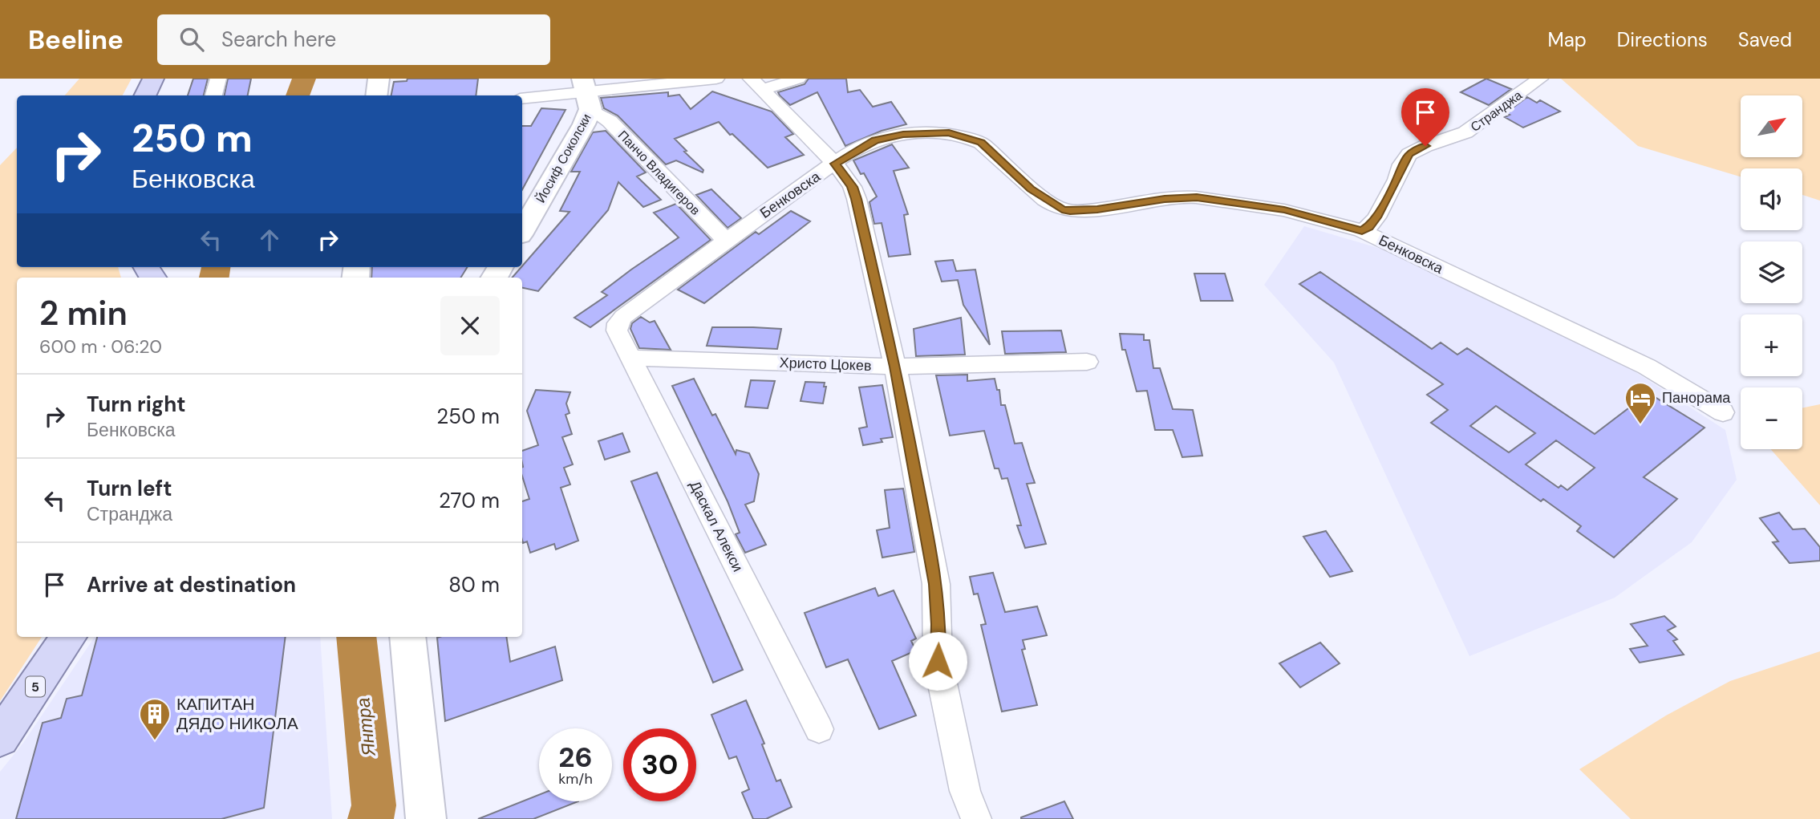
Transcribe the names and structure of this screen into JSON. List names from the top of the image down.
{
  "streets": {
    "main road": ["5"],
    "street": [
      "Странджа",
      "Йосиф Соколски",
      "Панчо Владигеров",
      "Бенковска",
      "Христо Цокев",
      "Даскал Алекси"
    ]
  },
  "crossings": [
    ["Странджа", "Бенковска"],
    ["Йосиф Соколски", "Панчо Владигеров"],
    ["Панчо Владигеров", "Бенковска"],
    ["Бенковска", "Даскал Алекси"],
    ["Христо Цокев", "Даскал Алекси"]
  ],
  "water": ["Янтра"],
  "places": {
    "hotel": ["Панорама"],
    "building": ["КАПИТАН ДЯДО НИКОЛА"]
  },
  "north": "top right",
  "page": {
    "header": "Beeline",
    "search": "Search here",
    "nav": ["Map", "Directions", "Saved"],
    "map_buttons": ["+", "−"],
    "turn": ["250 m", "Бенковска"],
    "heading": ["2 min", "600 m · 06:20"],
    "list": [
      {
        "name": "Turn right",
        "note": "Бенковска",
        "value": "250 m"
      },
      {
        "name": "Turn left",
        "note": "Странджа",
        "value": "270 m"
      },
      {
        "name": "Arrive at destination",
        "value": "80 m"
      }
    ],
    "speed": "26 km/h",
    "limit": "30"
  }
}
